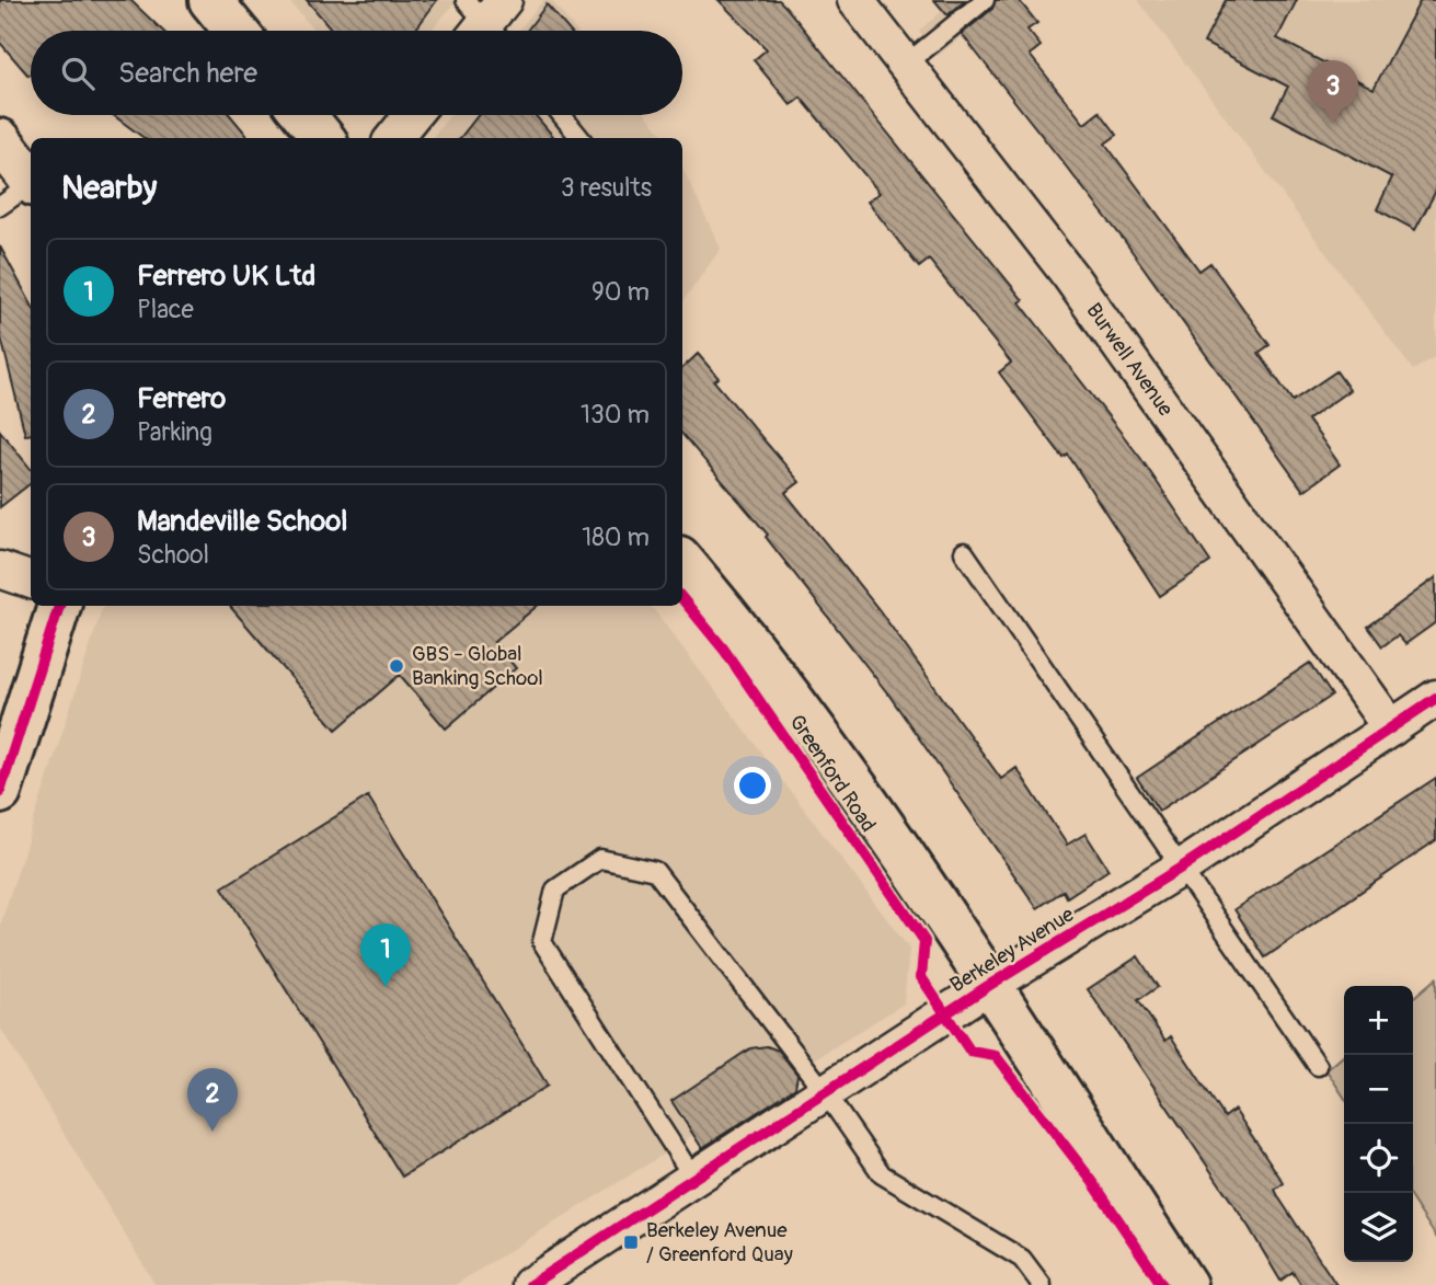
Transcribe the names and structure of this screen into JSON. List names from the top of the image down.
{
  "streets": {
    "main road": ["Greenford Road"],
    "street": ["Burwell Avenue", "Berkeley Avenue"]
  },
  "crossings": [
    ["Burwell Avenue", "Berkeley Avenue"],
    ["Greenford Road", "Berkeley Avenue"]
  ],
  "places": {
    "other": ["GBS - Global Banking School"],
    "transit": ["Berkeley Avenue / Greenford Quay"]
  },
  "page": {
    "search": "Search here",
    "pins": ["3", "1", "2"],
    "heading": ["Nearby", "3 results"],
    "list": [
      {
        "mark": "1",
        "name": "Ferrero UK Ltd",
        "note": "Place",
        "value": "90 m"
      },
      {
        "mark": "2",
        "name": "Ferrero",
        "note": "Parking",
        "value": "130 m"
      },
      {
        "mark": "3",
        "name": "Mandeville School",
        "note": "School",
        "value": "180 m"
      }
    ],
    "map_buttons": ["+", "−"]
  }
}
